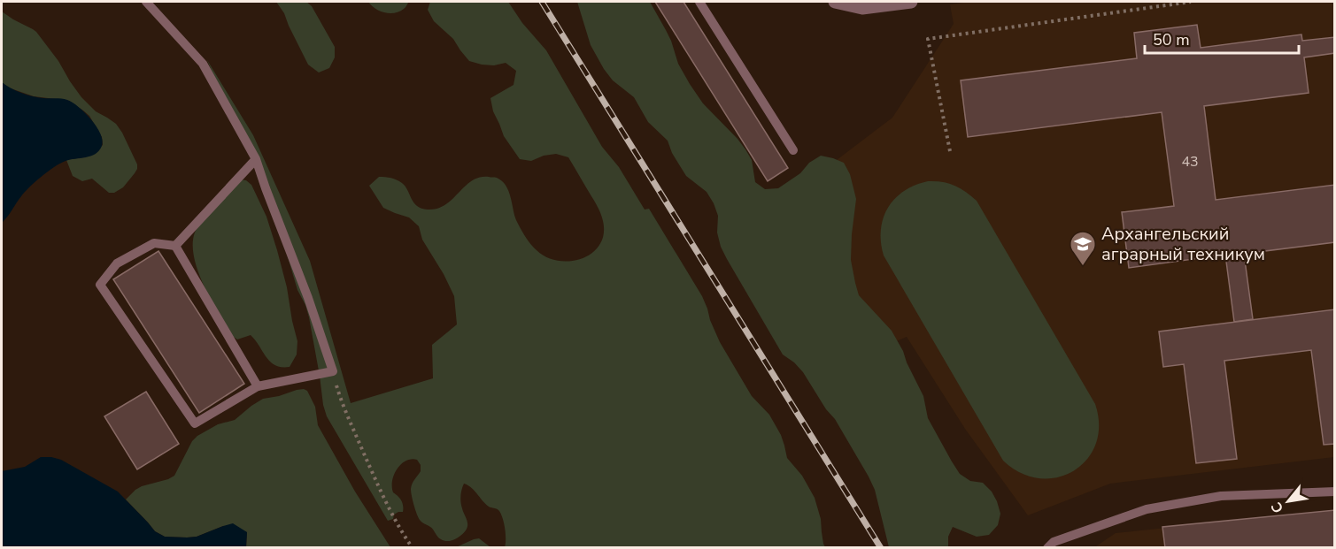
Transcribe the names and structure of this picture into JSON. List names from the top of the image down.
{
  "places": {
    "school or university": ["Архангельский аграрный техникум"]
  },
  "house_numbers": ["43"],
  "scale_bar": "50 m",
  "north": "bottom left"
}
